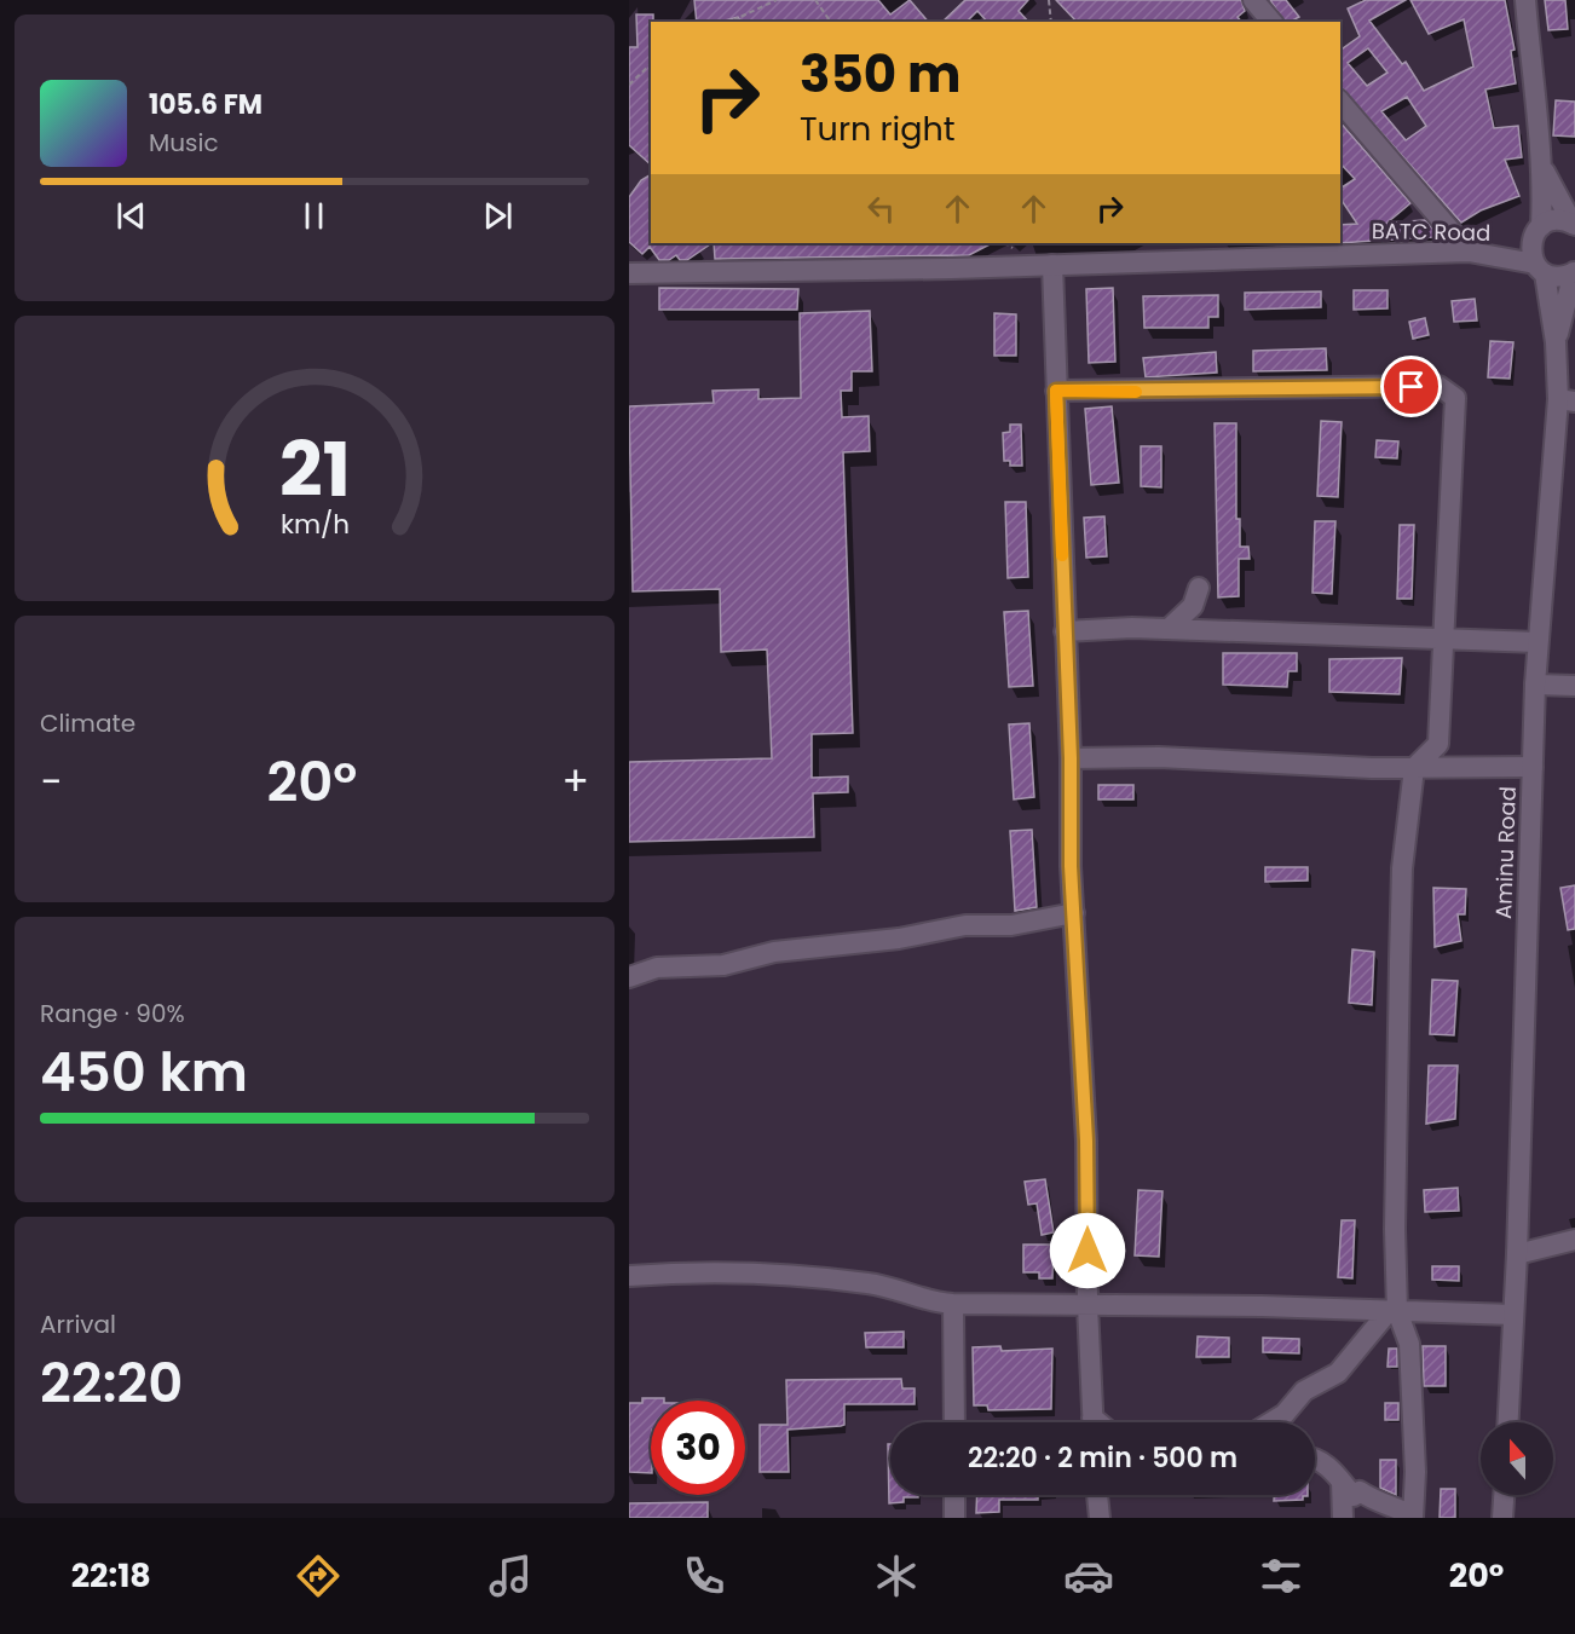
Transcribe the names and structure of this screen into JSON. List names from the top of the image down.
{
  "streets": {
    "street": ["BATC Road", "Aminu Road"]
  },
  "crossings": [
    ["BATC Road", "Aminu Road"]
  ],
  "north": "top",
  "page": {
    "turn": ["350 m", "Turn right"],
    "song": ["105.6 FM", "Music"],
    "tile": [
      "Climate",
      ["Range · 90%", "450 km"],
      ["Arrival", "22:20"]
    ],
    "heat": ["−", "20°", "+"],
    "limit": "30",
    "trip": "22:20 · 2 min · 500 m",
    "tabs": ["22:18", "20°"],
    "gauge": ["21", "km/h"]
  }
}
